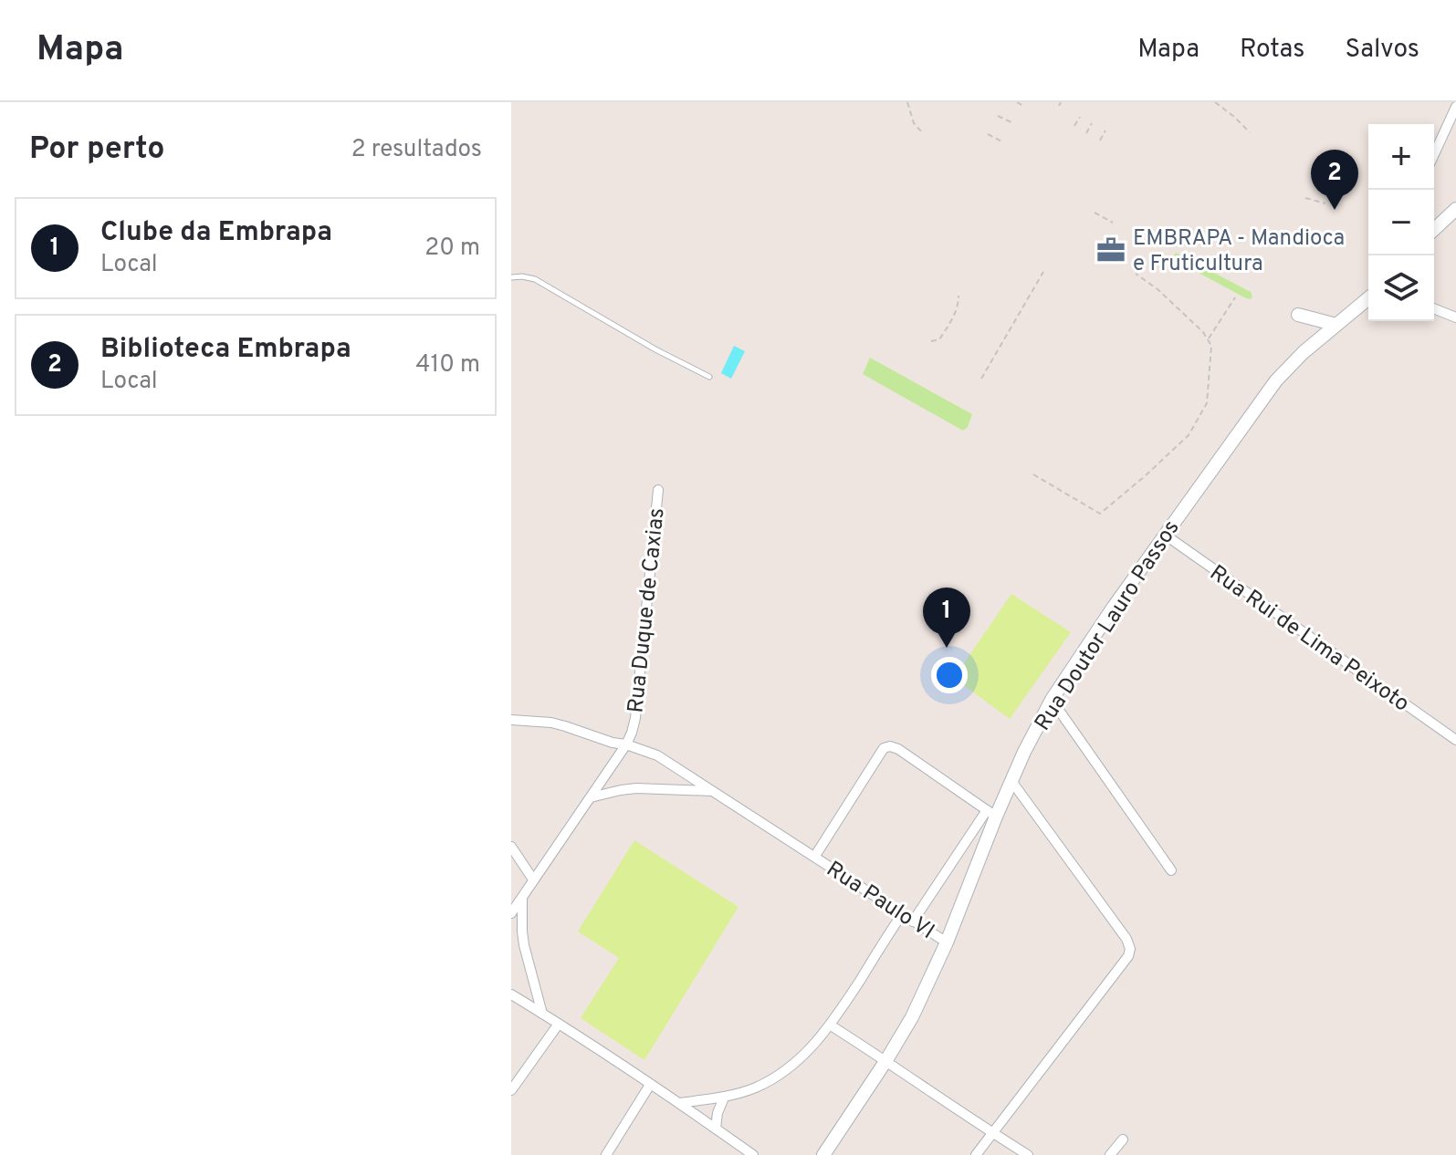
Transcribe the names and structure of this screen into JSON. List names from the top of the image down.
{
  "streets": {
    "main road": ["Rua Doutor Lauro Passos"],
    "street": ["Rua Duque de Caxias", "Rua Rui de Lima Peixoto", "Rua Paulo VI"]
  },
  "crossings": [
    ["Rua Duque de Caxias", "Rua Paulo VI"],
    ["Rua Doutor Lauro Passos", "Rua Rui de Lima Peixoto"],
    ["Rua Doutor Lauro Passos", "Rua Paulo VI"]
  ],
  "places": {
    "office": ["EMBRAPA - Mandioca e Fruticultura"]
  },
  "page": {
    "header": "Mapa",
    "nav": ["Mapa", "Rotas", "Salvos"],
    "heading": ["Por perto", "2 resultados"],
    "map_buttons": ["+", "−"],
    "pins": ["2", "1"],
    "list": [
      {
        "mark": "1",
        "name": "Clube da Embrapa",
        "note": "Local",
        "value": "20 m"
      },
      {
        "mark": "2",
        "name": "Biblioteca Embrapa",
        "note": "Local",
        "value": "410 m"
      }
    ]
  }
}
